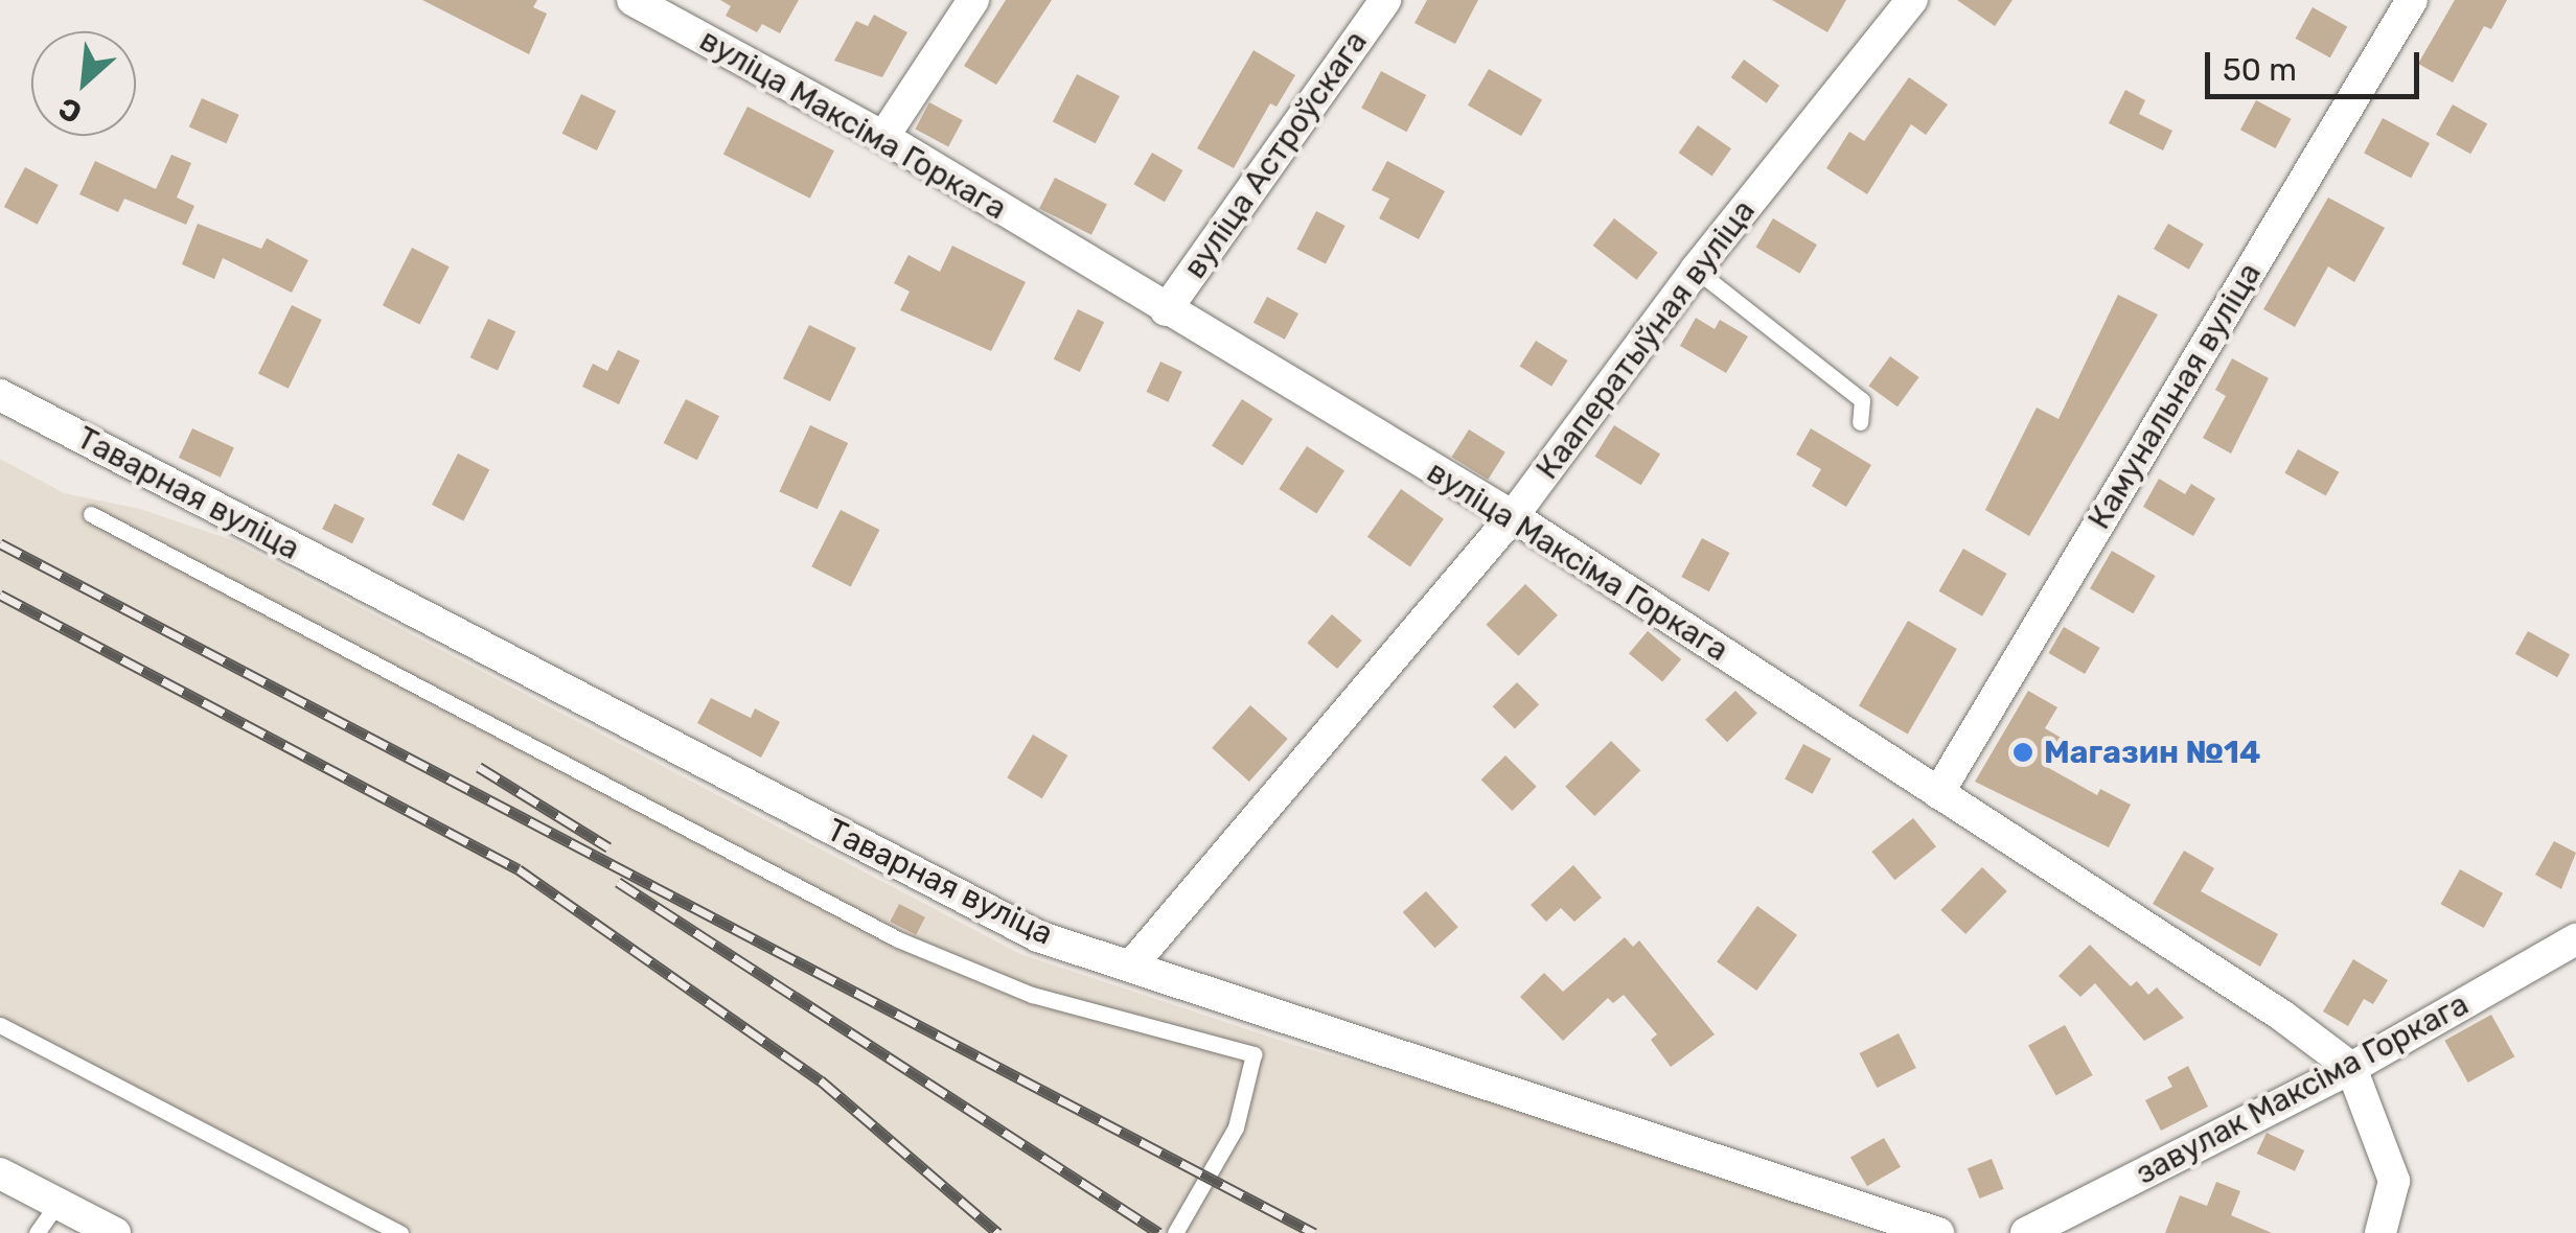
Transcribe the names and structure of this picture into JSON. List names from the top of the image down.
{
  "streets": {
    "street": [
      "вуліца Максіма Горкага",
      "вуліца Астроўскага",
      "Кааператыўная вуліца",
      "Камунальная вуліца",
      "Таварная вуліца",
      "завулак Максіма Горкага"
    ]
  },
  "crossings": [
    ["вуліца Максіма Горкага", "вуліца Астроўскага"],
    ["вуліца Максіма Горкага", "Кааператыўная вуліца"],
    ["вуліца Максіма Горкага", "Камунальная вуліца"],
    ["вуліца Максіма Горкага", "завулак Максіма Горкага"],
    ["Кааператыўная вуліца", "Таварная вуліца"]
  ],
  "places": ["Магазин №14"],
  "scale_bar": "50 m",
  "north": "bottom left"
}
